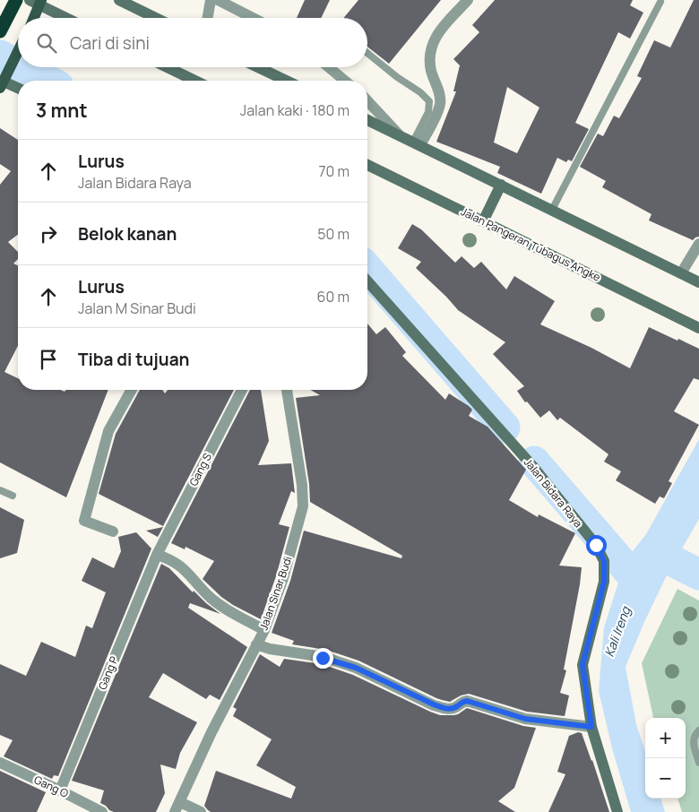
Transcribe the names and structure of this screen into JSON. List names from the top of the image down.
{
  "streets": {
    "main road": ["Jalan Pangeran Tubagus Angke", "Jalan Bidara Raya"],
    "street": [
      "Gang S",
      "Jalan Sinar Budi",
      "Gang P",
      "Gang O"
    ]
  },
  "crossings": [
    ["Gang S", "Gang P"],
    ["Gang P", "Gang O"]
  ],
  "water": ["Kali Ireng"],
  "page": {
    "search": "Cari di sini",
    "heading": ["3 mnt", "Jalan kaki · 180 m"],
    "list": [
      ["Lurus", "Jalan Bidara Raya", "70 m"],
      ["Belok kanan", "50 m"],
      ["Lurus", "Jalan M Sinar Budi", "60 m"],
      "Tiba di tujuan"
    ],
    "map_buttons": ["+", "−"]
  }
}
